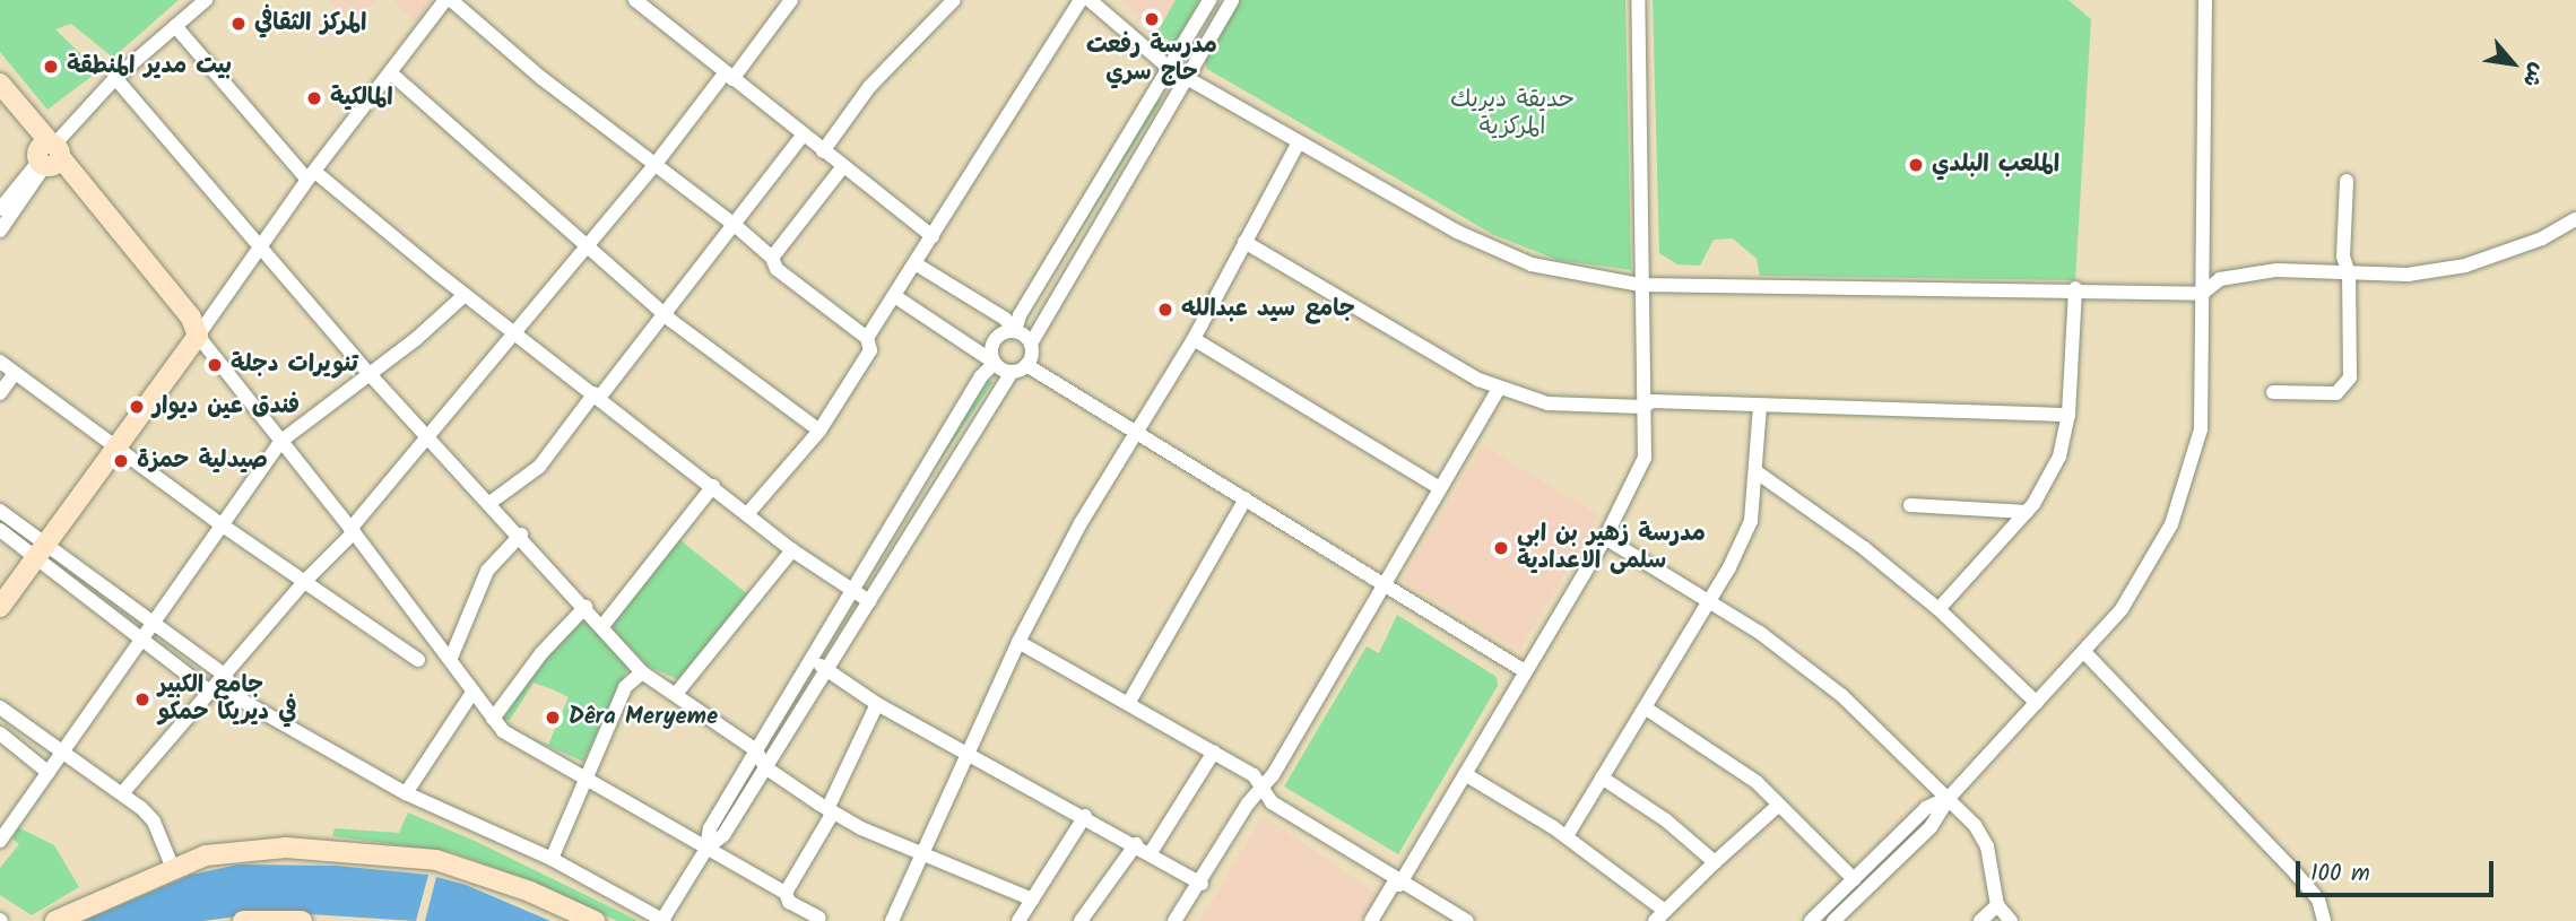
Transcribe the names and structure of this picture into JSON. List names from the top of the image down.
{
  "parks": ["حديقة ديريك المركزية"],
  "places": [
    "مدرسة رفعت حاج سري",
    "المركز الثقافي",
    "بيت مدير المنطقة",
    "المالكية",
    "الملعب البلدي",
    "جامع سيد عبدالله",
    "تنويرات دجلة",
    "فندق عين ديوار",
    "صيدلية حمزة",
    "مدرسة زهير بن ابي سلمى الاعدادية",
    "جامع الكبير في ديريكا حمكو",
    "Dêra Meryeme"
  ],
  "scale_bar": "100 m",
  "north": "bottom right"
}
